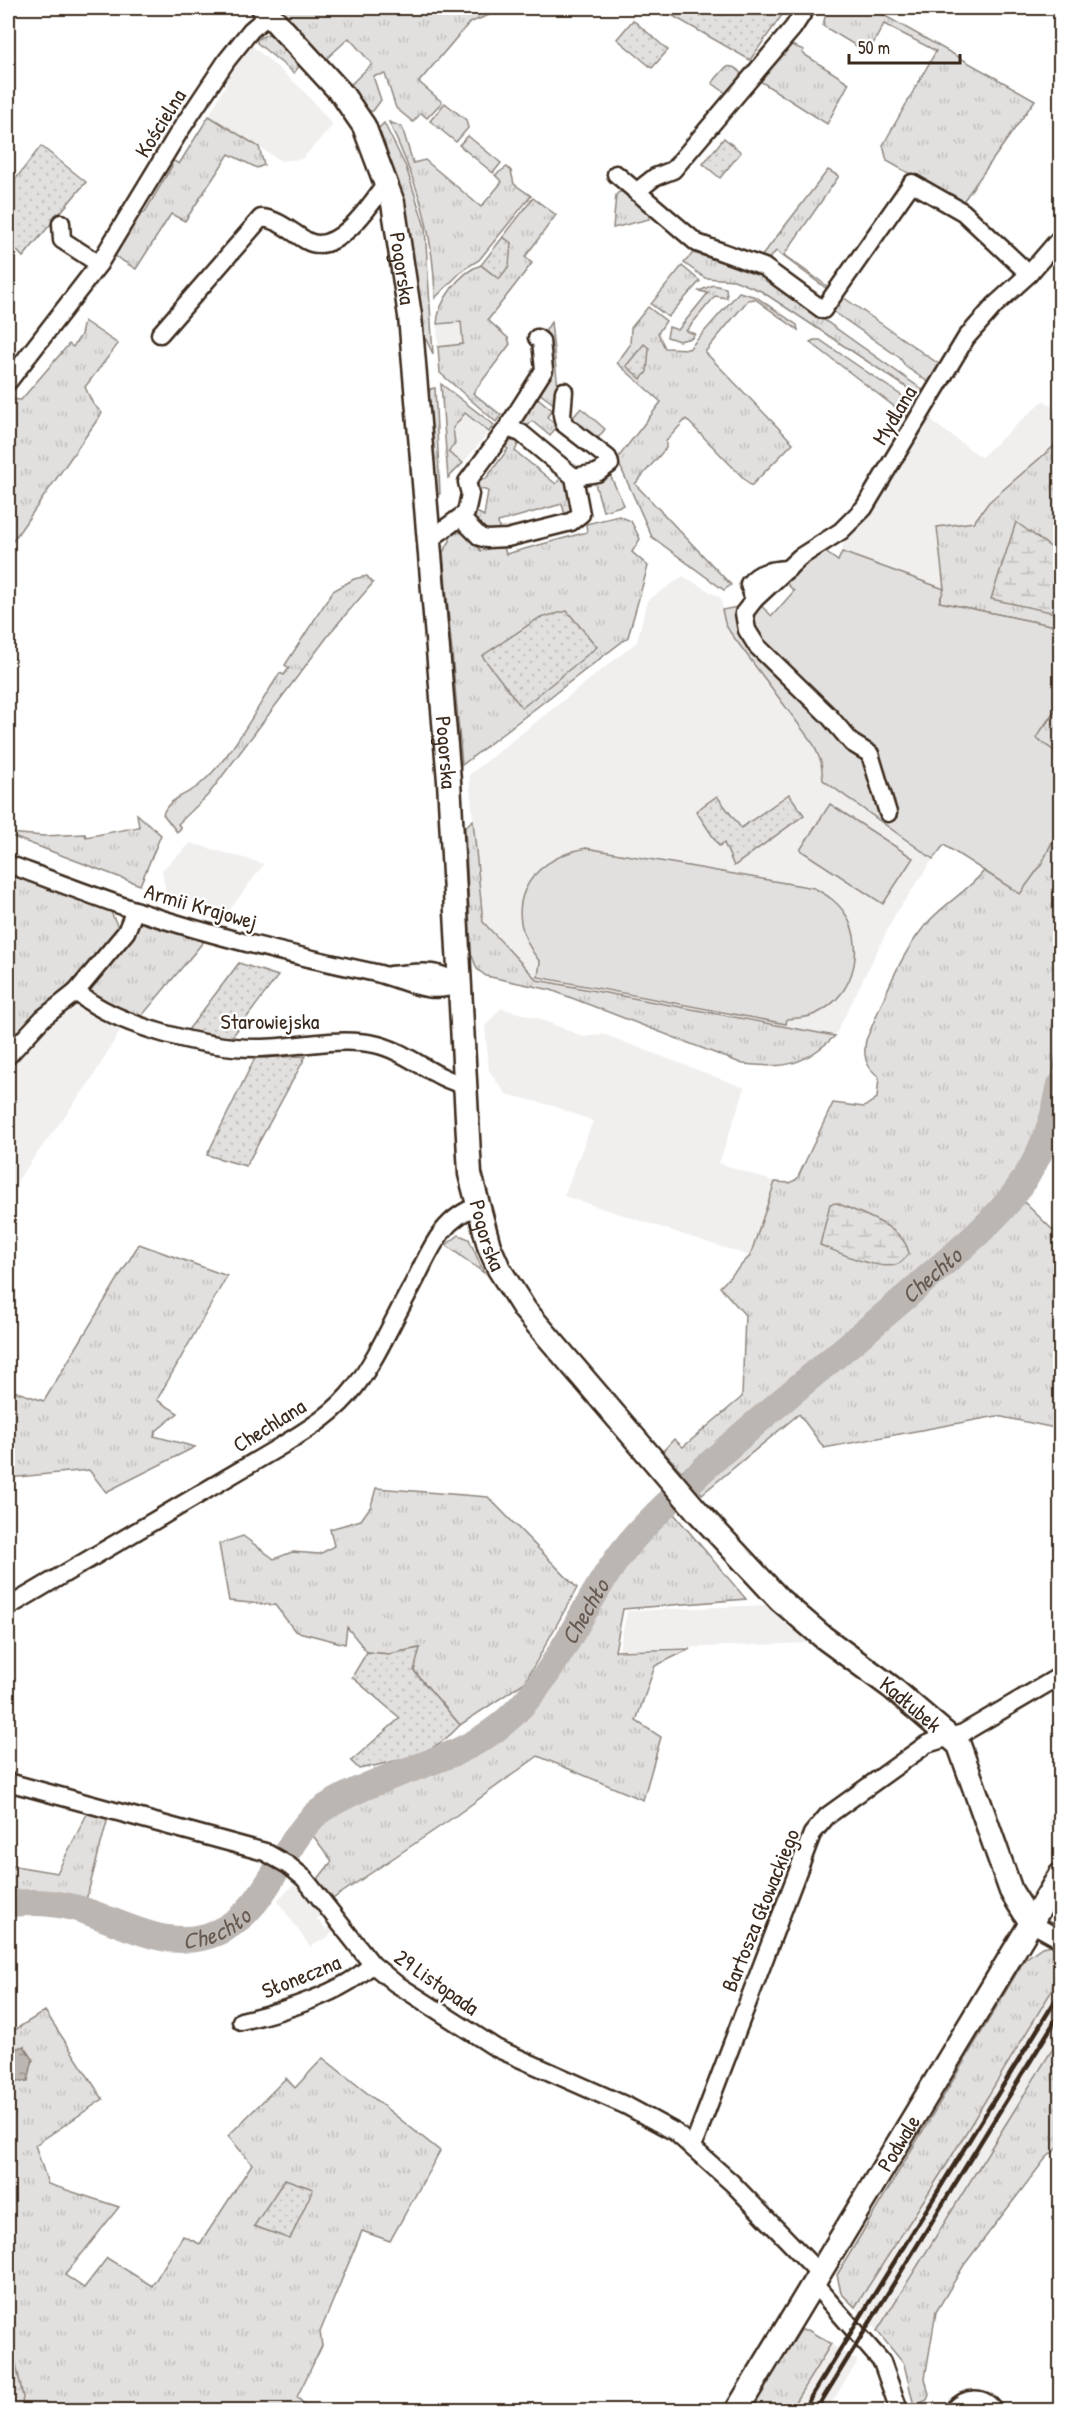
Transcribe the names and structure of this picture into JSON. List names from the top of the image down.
{
  "streets": {
    "street": [
      "Kościelna",
      "Pogorska",
      "Mydlana",
      "Armii Krajowej",
      "Starowiejska",
      "Chechlana",
      "Kadłubek",
      "Bartosza Głowackiego",
      "Słoneczna",
      "29 Listopada",
      "Podwale"
    ]
  },
  "crossings": [
    ["Kościelna", "Pogorska"],
    ["Pogorska", "Armii Krajowej"],
    ["Pogorska", "Starowiejska"],
    ["Pogorska", "Chechlana"],
    ["Pogorska", "Kadłubek"],
    ["Kadłubek", "Bartosza Głowackiego"],
    ["Kadłubek", "Podwale"],
    ["Bartosza Głowackiego", "29 Listopada"],
    ["Słoneczna", "29 Listopada"],
    ["29 Listopada", "Podwale"]
  ],
  "water": ["Chechło"],
  "scale_bar": "50 m"
}
